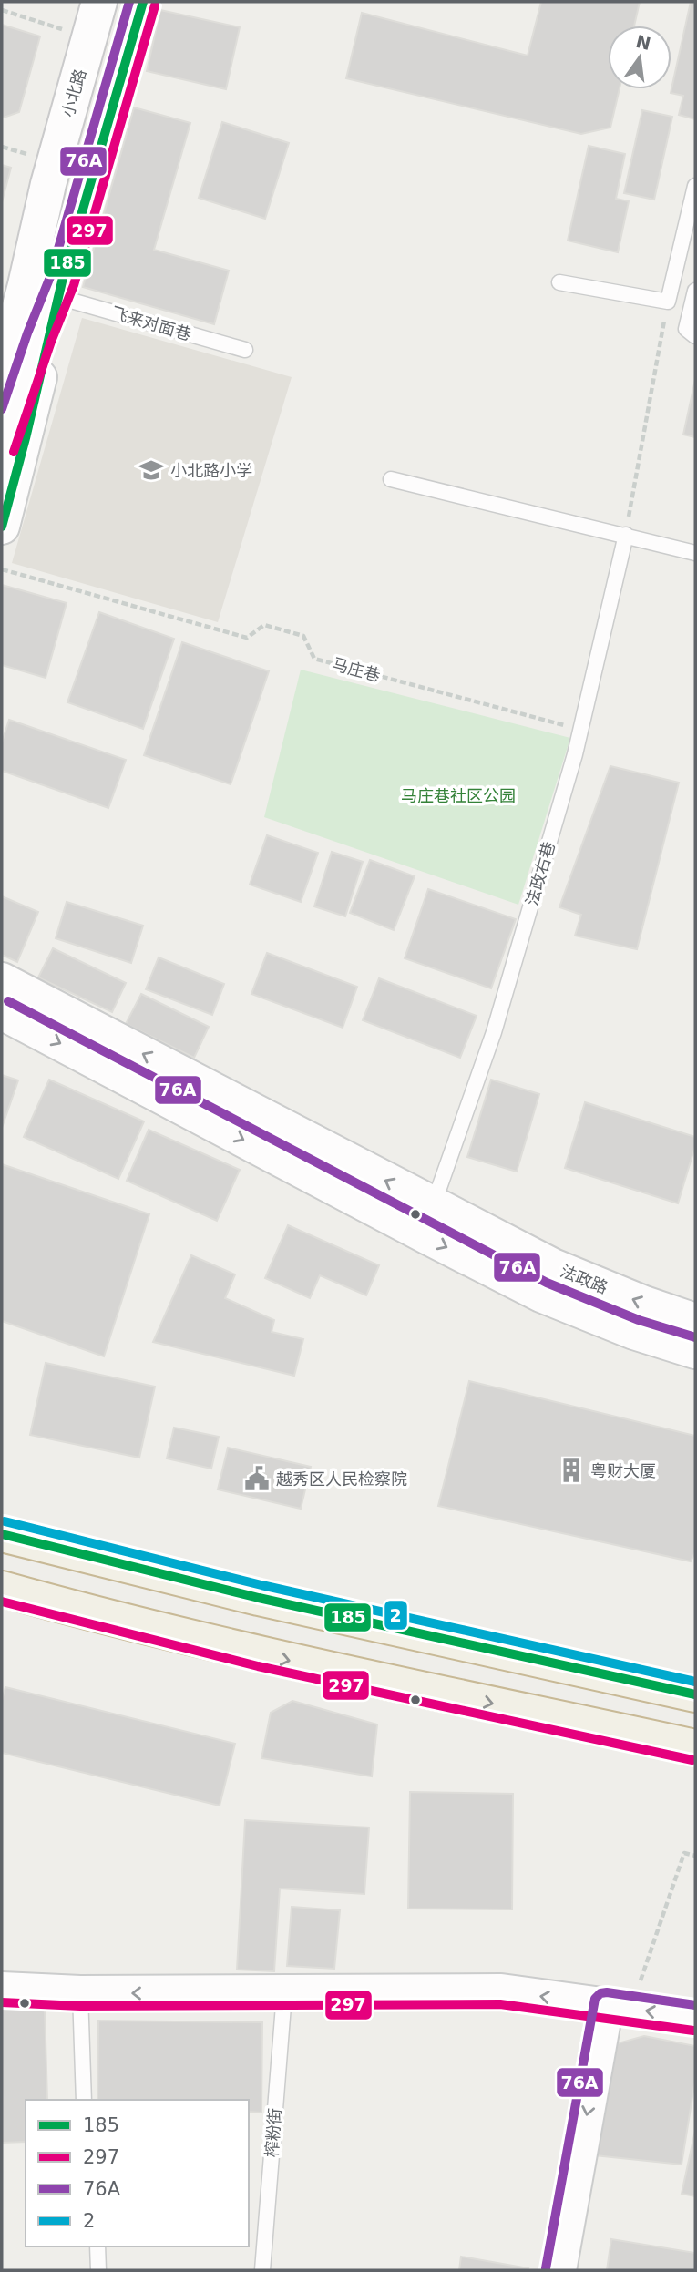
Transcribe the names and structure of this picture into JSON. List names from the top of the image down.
{
  "streets": {
    "street": ["小北路", "法政路"],
    "lane": ["飞来对面巷", "法政右巷", "榨粉街"],
    "path": ["马庄巷"]
  },
  "crossings": [
    ["马庄巷", "法政右巷"],
    ["法政右巷", "法政路"]
  ],
  "parks": ["马庄巷社区公园"],
  "places": {
    "school or university": ["小北路小学"],
    "building": ["粤财大厦"],
    "public building": ["越秀区人民检察院"]
  },
  "lines": [
    "transit line 185",
    "transit line 76A",
    "transit line 297",
    "transit line 2"
  ],
  "legend": [
    "185",
    "297",
    "76A",
    "2"
  ],
  "north": "top"
}
